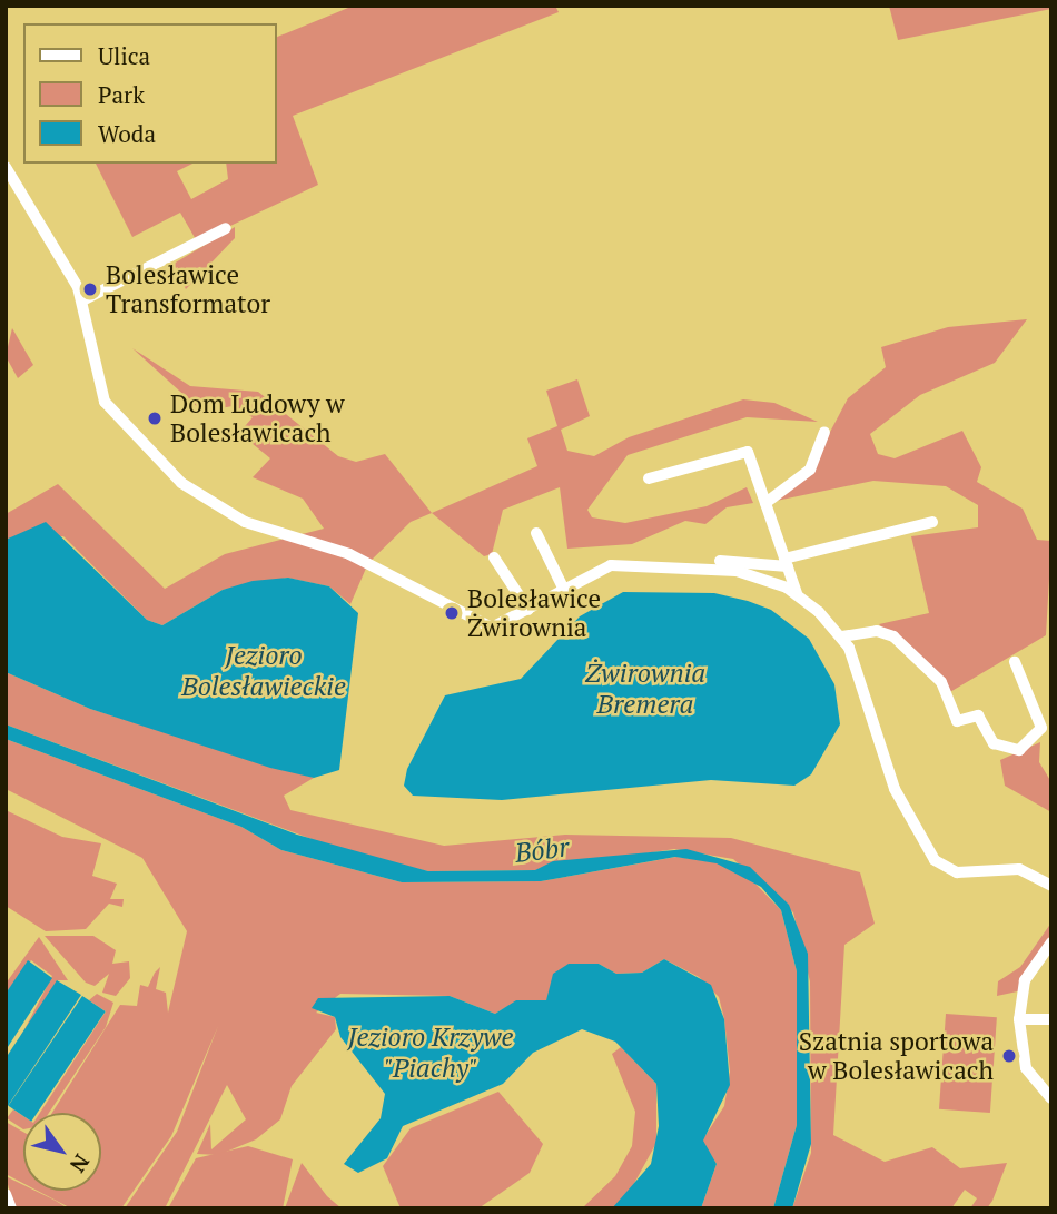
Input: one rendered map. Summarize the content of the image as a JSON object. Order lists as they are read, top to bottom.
{
  "water": [
    "Jezioro Bolesławieckie",
    "Żwirownia Bremera",
    "Bóbr",
    "Jezioro Krzywe \"Piachy\""
  ],
  "places": [
    "Bolesławice Transformator",
    "Dom Ludowy w Bolesławicach",
    "Bolesławice Żwirownia",
    "Szatnia sportowa w Bolesławicach"
  ],
  "legend": ["Ulica", "Park", "Woda"],
  "north": "bottom right"
}
